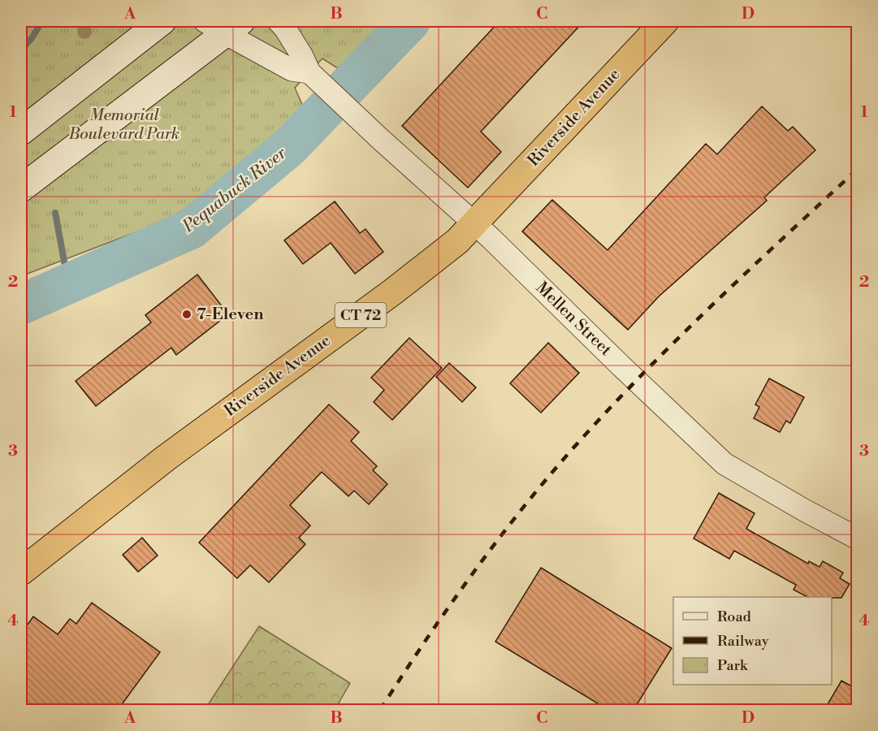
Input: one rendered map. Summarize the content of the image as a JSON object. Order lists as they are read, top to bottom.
{
  "streets": {
    "highway": ["Riverside Avenue", "CT 72"],
    "street": ["Mellen Street"]
  },
  "crossings": [
    ["Riverside Avenue", "Mellen Street"]
  ],
  "water": ["Pequabuck River"],
  "parks": ["Memorial Boulevard Park"],
  "places": ["7-Eleven"],
  "legend": ["Road", "Railway", "Park"],
  "grid": {
    "columns": [
      "A",
      "B",
      "C",
      "D"
    ],
    "rows": [
      "1",
      "2",
      "3",
      "4"
    ]
  }
}
